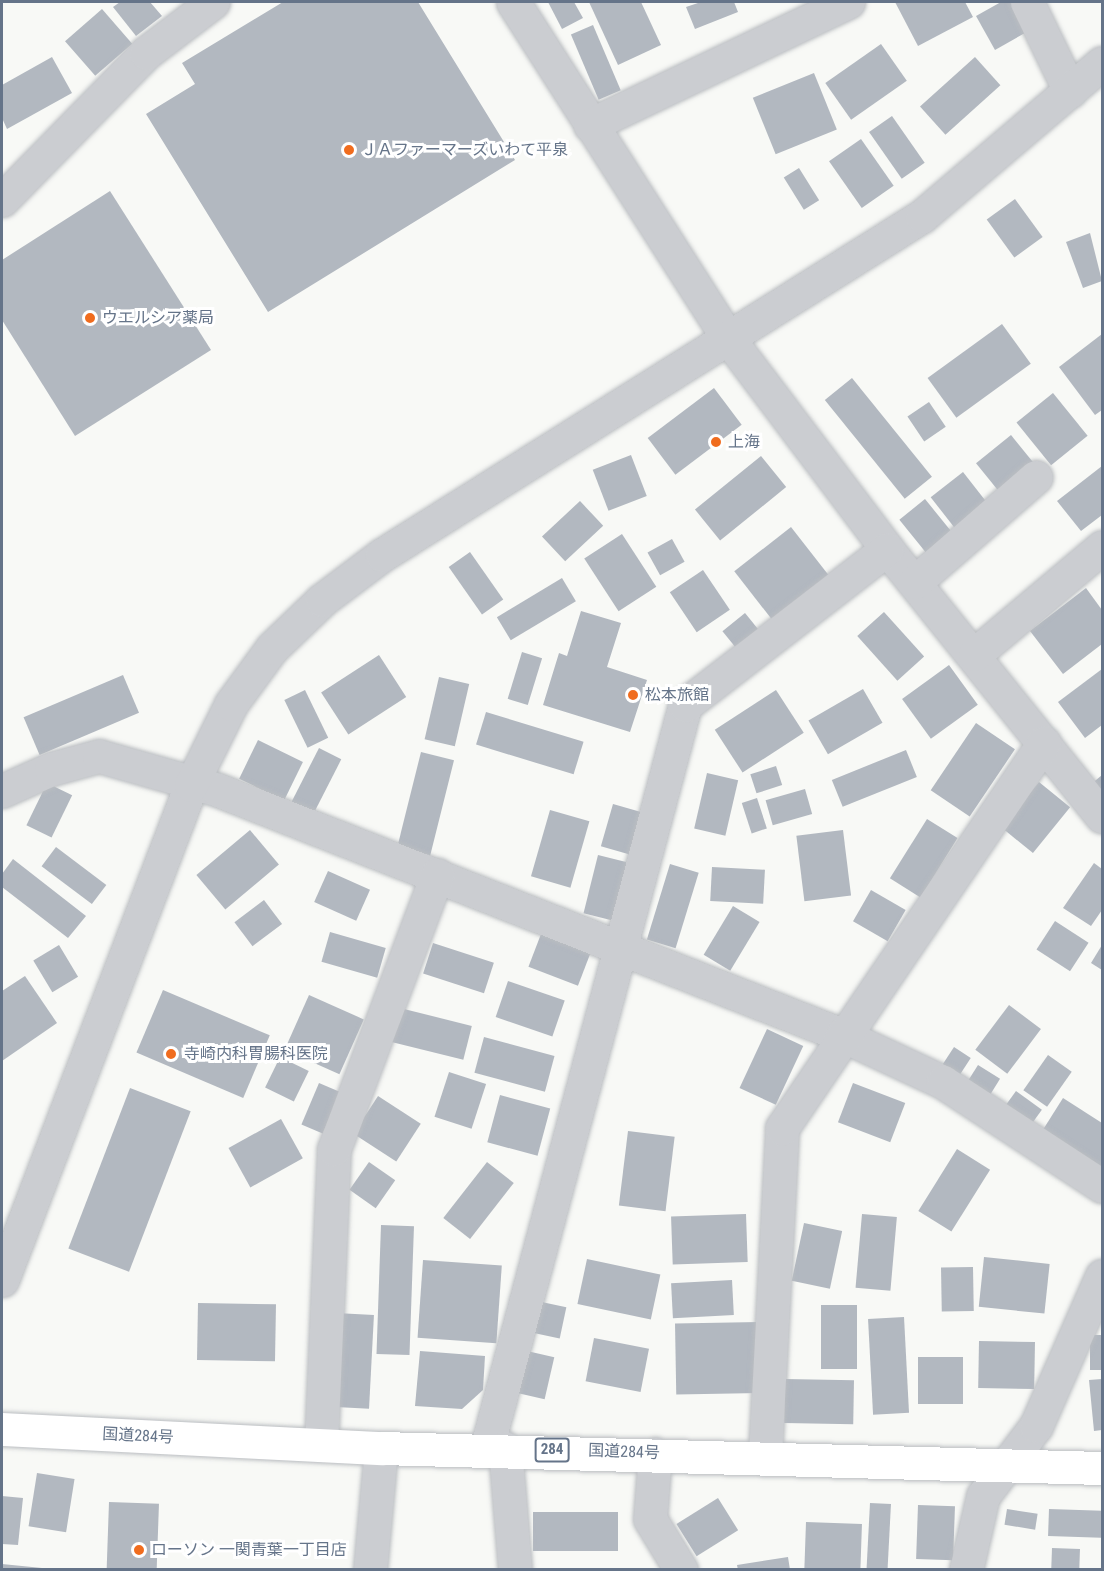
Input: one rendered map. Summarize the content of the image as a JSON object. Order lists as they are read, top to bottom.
{
  "streets": {
    "highway": ["国道284号", "284"]
  },
  "places": [
    "ＪＡファーマーズいわて平泉",
    "ウエルシア薬局",
    "上海",
    "松本旅館",
    "寺崎内科胃腸科医院",
    "ローソン 一関青葉一丁目店"
  ]
}
